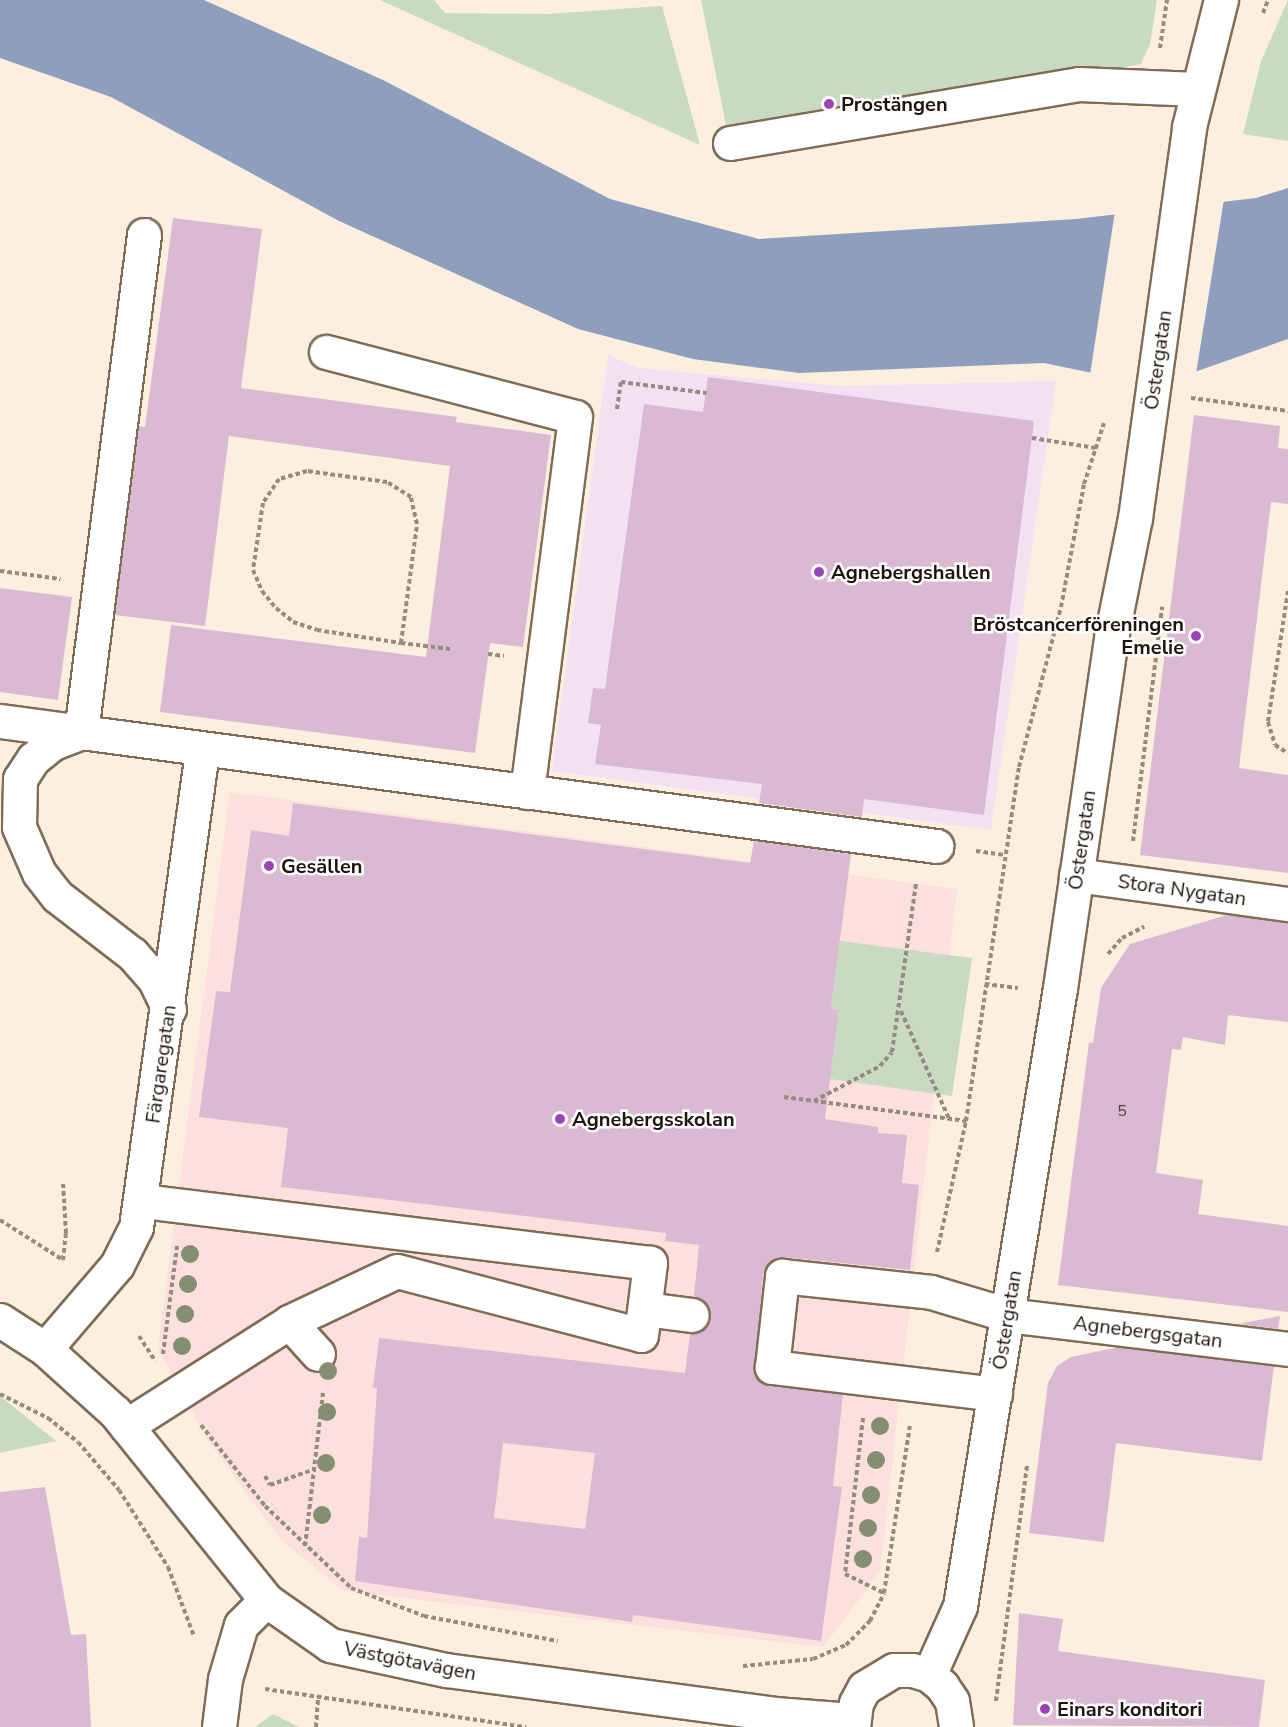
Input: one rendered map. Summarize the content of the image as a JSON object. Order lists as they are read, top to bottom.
{
  "streets": {
    "street": [
      "Östergatan",
      "Stora Nygatan",
      "Färgaregatan",
      "Agnebergsgatan",
      "Västgötavägen"
    ]
  },
  "crossings": [
    ["Östergatan", "Stora Nygatan"],
    ["Östergatan", "Agnebergsgatan"],
    ["Färgaregatan", "Västgötavägen"]
  ],
  "places": [
    "Prostängen",
    "Agnebergshallen",
    "Bröstcancerföreningen Emelie",
    "Gesällen",
    "Agnebergsskolan",
    "Einars konditori"
  ],
  "house_numbers": ["5"]
}
